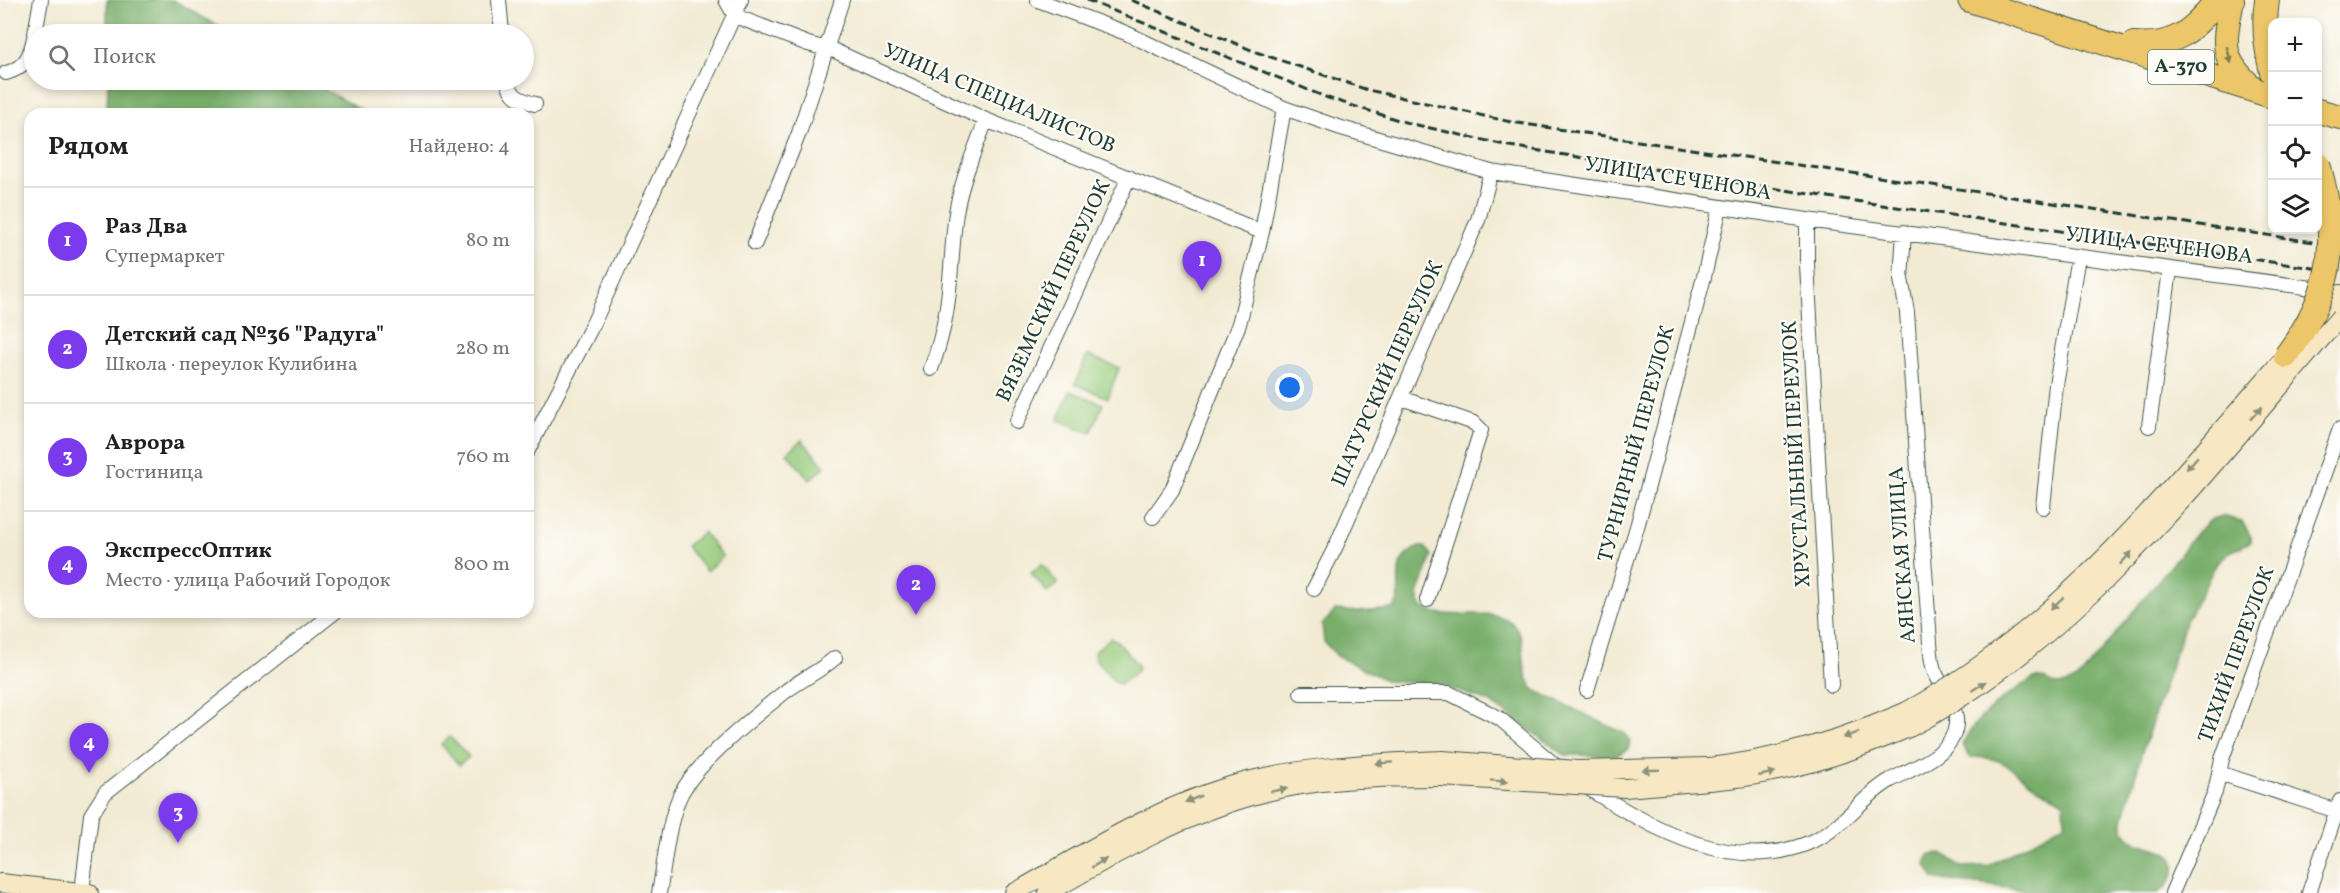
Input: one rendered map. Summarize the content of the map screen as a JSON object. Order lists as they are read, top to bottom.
{
  "streets": {
    "highway": ["А-370"],
    "street": [
      "УЛИЦА СПЕЦИАЛИСТОВ",
      "УЛИЦА СЕЧЕНОВА",
      "ВЯЗЕМСКИЙ ПЕРЕУЛОК",
      "ШАТУРСКИЙ ПЕРЕУЛОК",
      "ТУРНИРНЫЙ ПЕРЕУЛОК",
      "ХРУСТАЛЬНЫЙ ПЕРЕУЛОК",
      "АЯНСКАЯ УЛИЦА",
      "ТИХИЙ ПЕРЕУЛОК"
    ]
  },
  "crossings": [
    ["УЛИЦА СПЕЦИАЛИСТОВ", "ВЯЗЕМСКИЙ ПЕРЕУЛОК"],
    ["УЛИЦА СЕЧЕНОВА", "ШАТУРСКИЙ ПЕРЕУЛОК"],
    ["УЛИЦА СЕЧЕНОВА", "ТУРНИРНЫЙ ПЕРЕУЛОК"],
    ["УЛИЦА СЕЧЕНОВА", "ХРУСТАЛЬНЫЙ ПЕРЕУЛОК"],
    ["УЛИЦА СЕЧЕНОВА", "АЯНСКАЯ УЛИЦА"]
  ],
  "page": {
    "map_buttons": ["+", "−"],
    "search": "Поиск",
    "heading": ["Рядом", "Найдено: 4"],
    "list": [
      {
        "mark": "1",
        "name": "Раз Два",
        "note": "Супермаркет",
        "value": "80 m"
      },
      {
        "mark": "2",
        "name": "Детский сад №36 \"Радуга\"",
        "note": "Школа · переулок Кулибина",
        "value": "280 m"
      },
      {
        "mark": "3",
        "name": "Аврора",
        "note": "Гостиница",
        "value": "760 m"
      },
      {
        "mark": "4",
        "name": "ЭкспрессОптик",
        "note": "Место · улица Рабочий Городок",
        "value": "800 m"
      }
    ],
    "pins": [
      "1",
      "2",
      "4",
      "3"
    ]
  }
}
